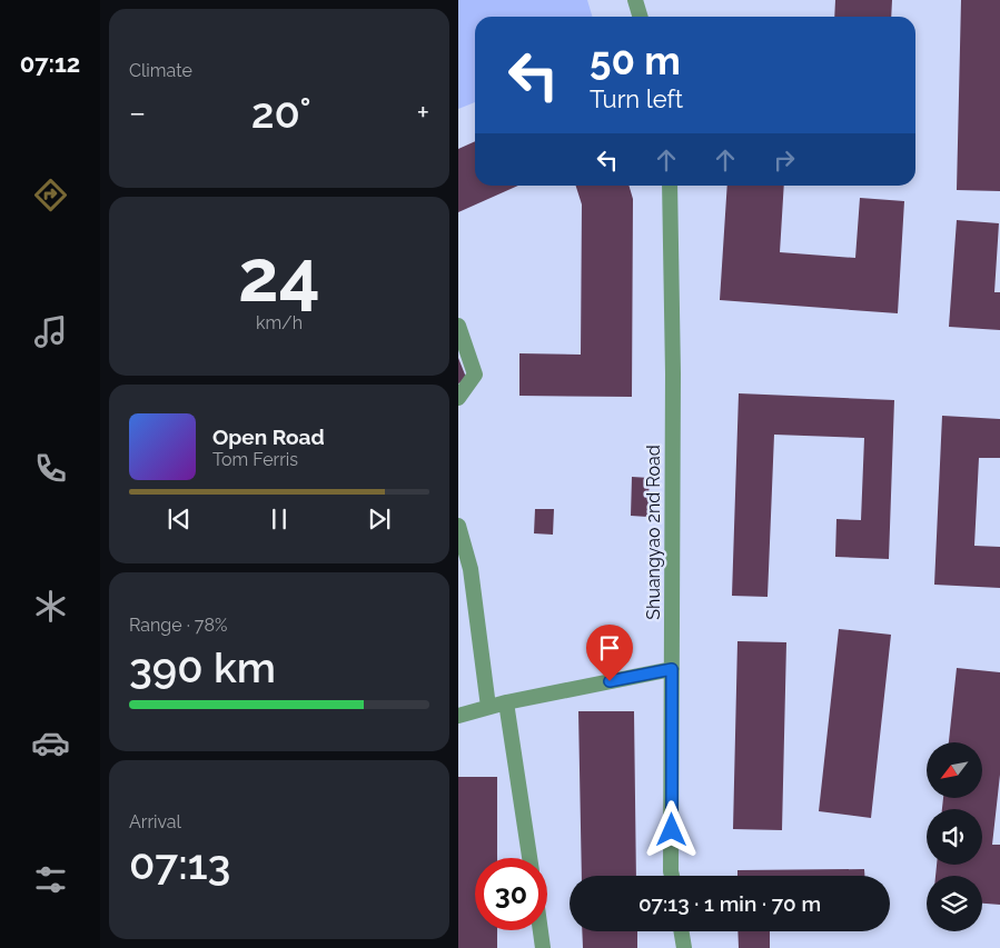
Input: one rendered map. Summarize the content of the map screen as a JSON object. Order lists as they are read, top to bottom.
{
  "streets": {
    "street": ["Shuangyao 2nd Road"]
  },
  "north": "bottom left",
  "page": {
    "tabs": "07:12",
    "tile": [
      "Climate",
      ["24", "km/h"],
      ["Range · 78%", "390 km"],
      ["Arrival", "07:13"]
    ],
    "turn": ["50 m", "Turn left"],
    "heat": ["−", "20°", "+"],
    "song": ["Open Road", "Tom Ferris"],
    "limit": "30",
    "trip": "07:13 · 1 min · 70 m"
  }
}
